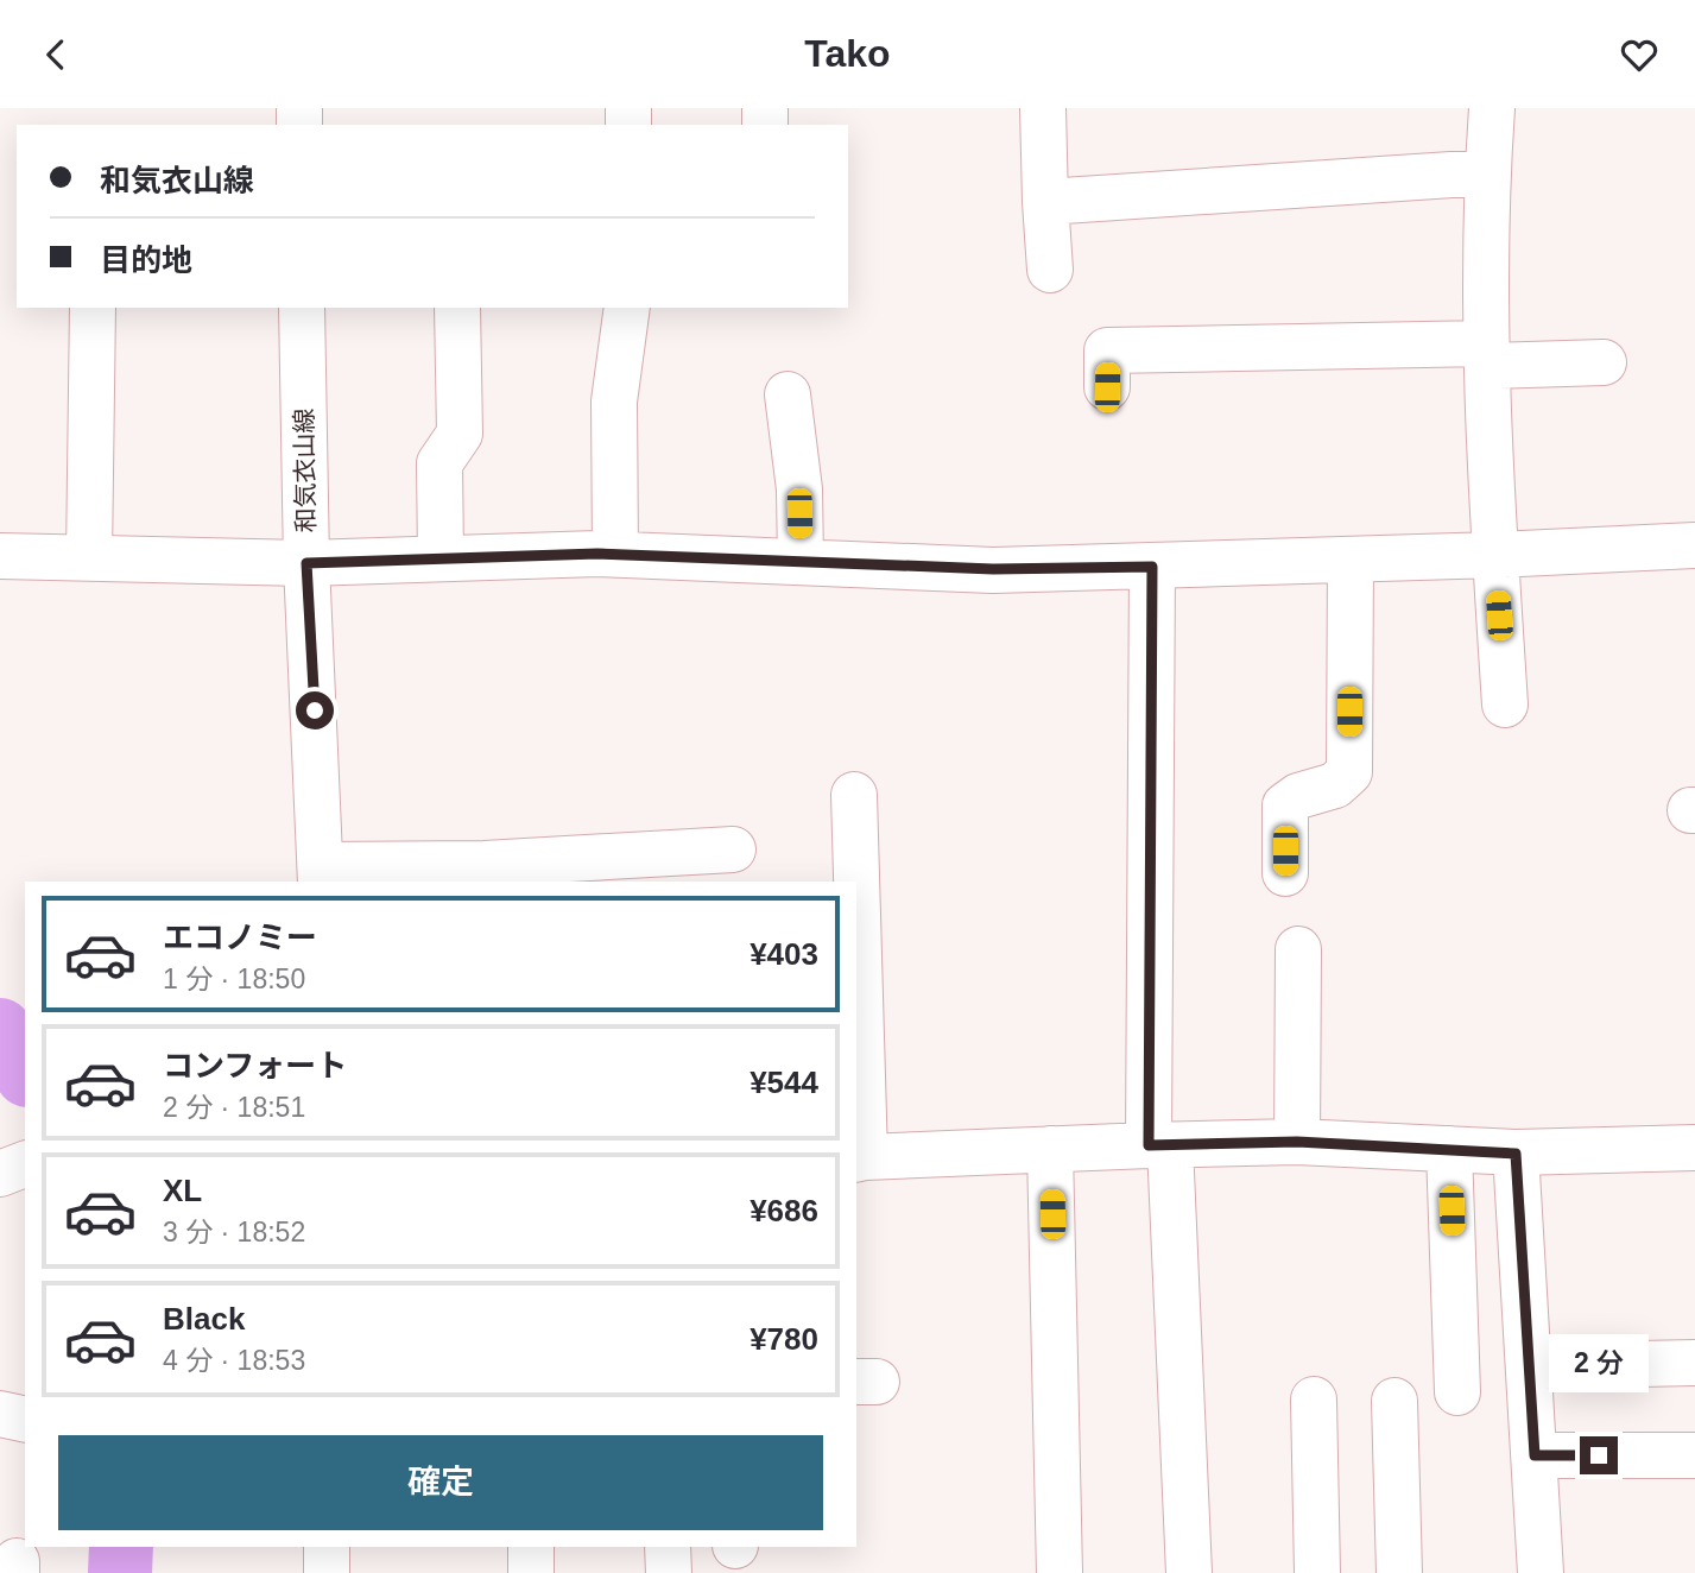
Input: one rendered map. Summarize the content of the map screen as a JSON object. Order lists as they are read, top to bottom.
{
  "streets": {
    "street": ["和気衣山線"]
  },
  "page": {
    "header": "Tako",
    "banner": ["和気衣山線", "目的地"],
    "list": [
      {
        "name": "エコノミー",
        "note": "1 分 · 18:50",
        "value": "¥403"
      },
      {
        "name": "コンフォート",
        "note": "2 分 · 18:51",
        "value": "¥544"
      },
      {
        "name": "XL",
        "note": "3 分 · 18:52",
        "value": "¥686"
      },
      {
        "name": "Black",
        "note": "4 分 · 18:53",
        "value": "¥780"
      }
    ],
    "bubble": "2 分",
    "buttons": "確定"
  }
}
